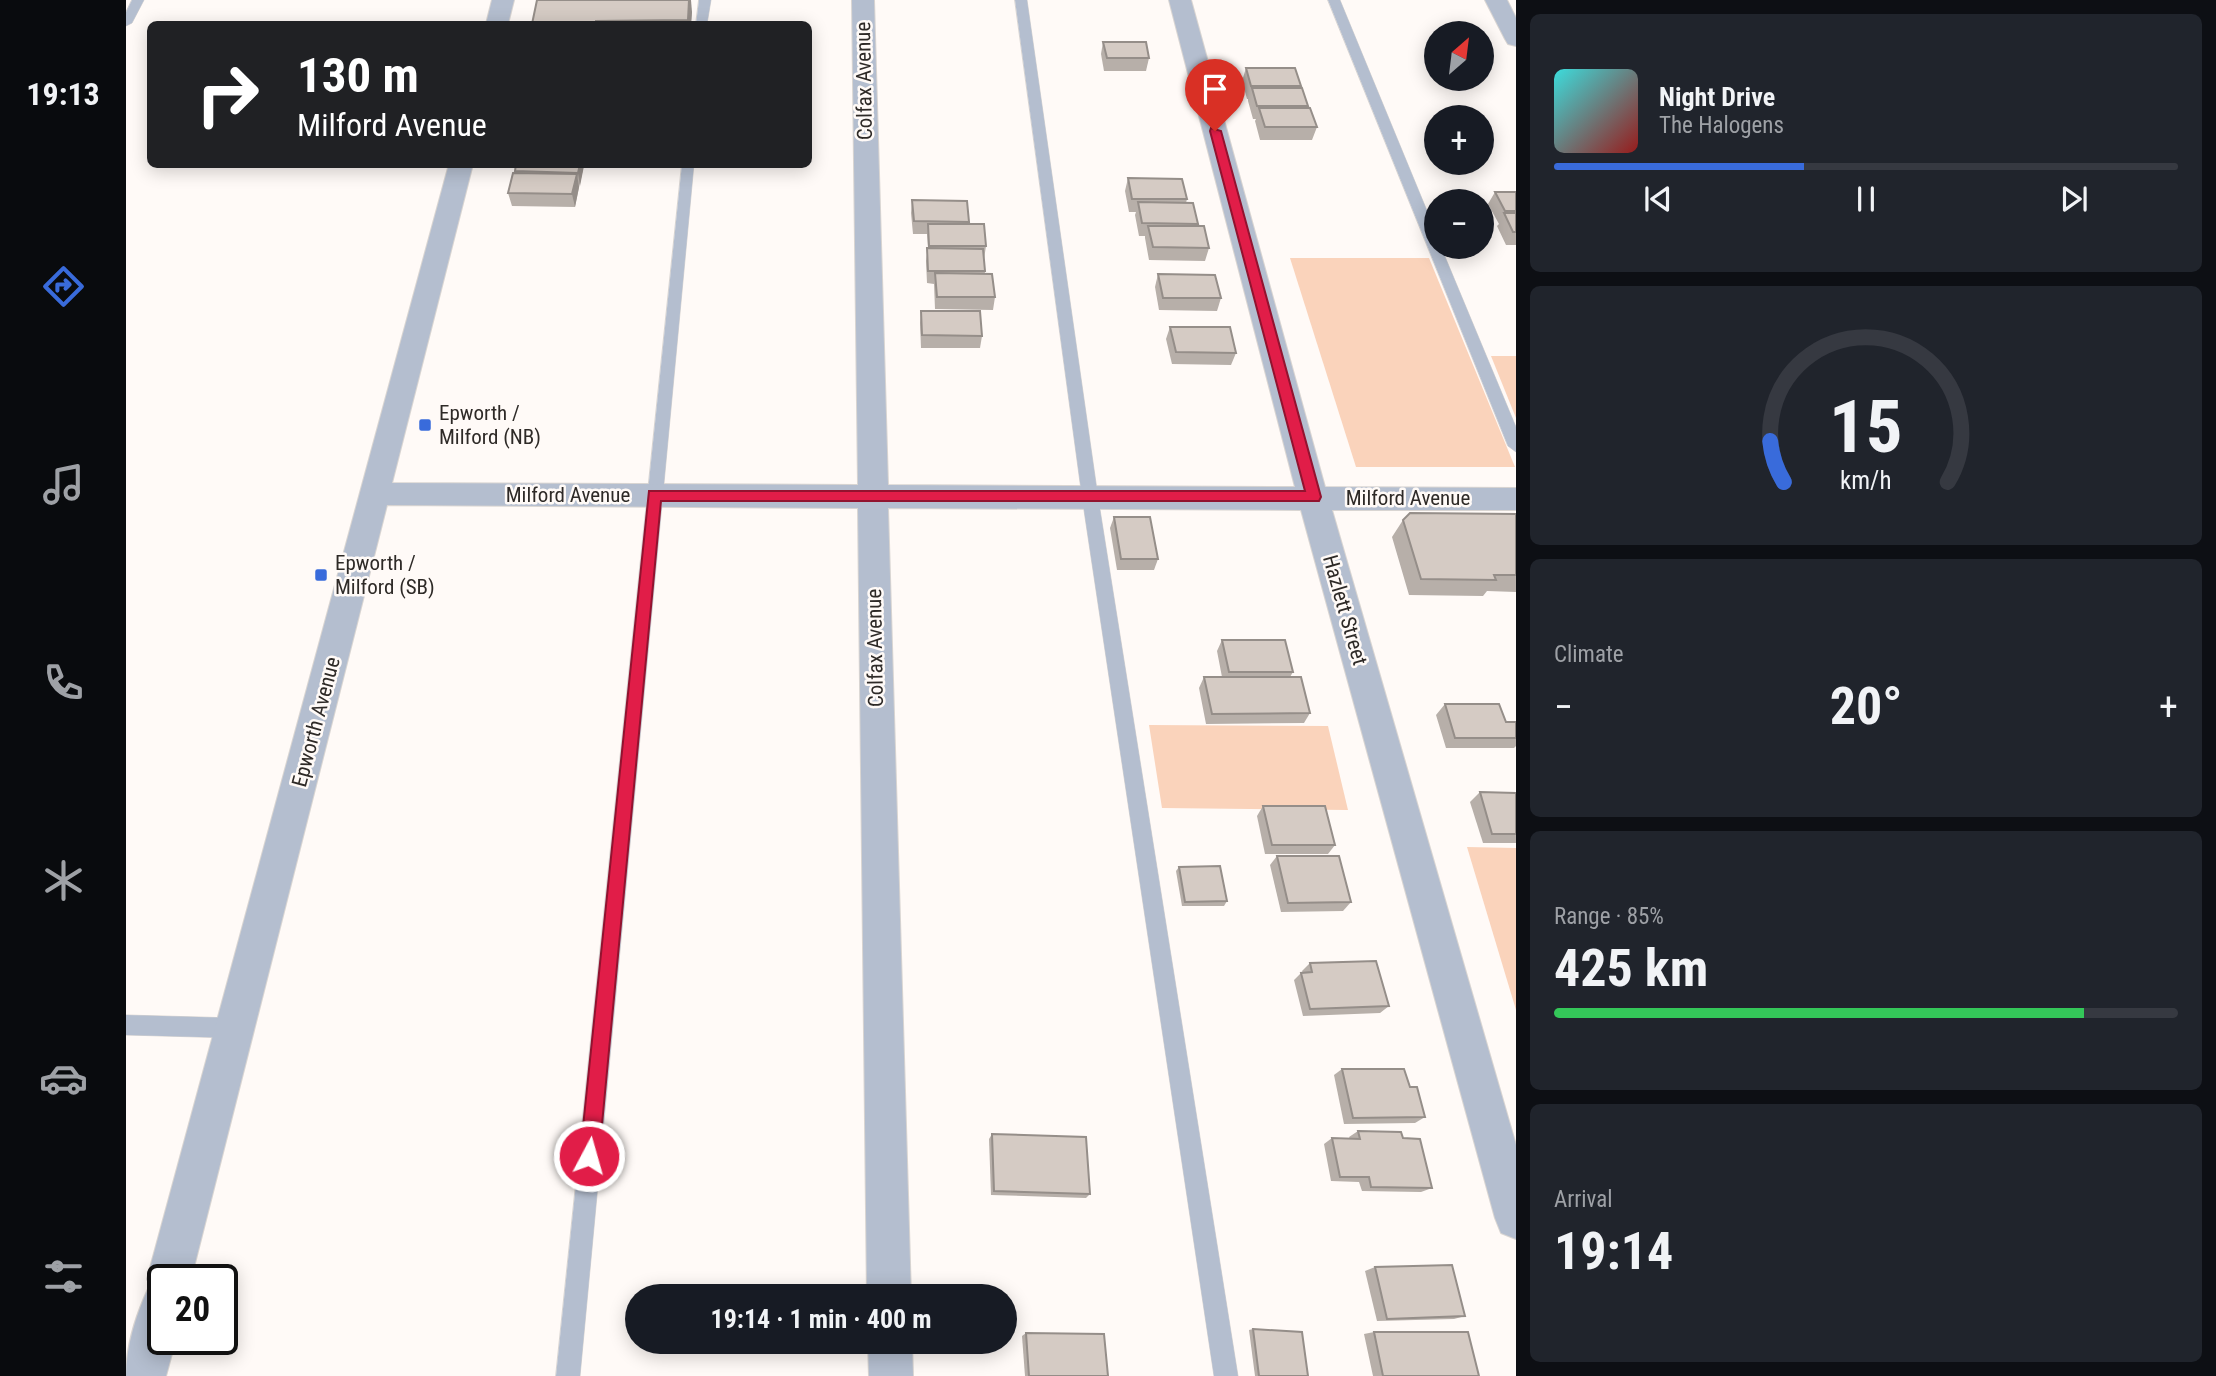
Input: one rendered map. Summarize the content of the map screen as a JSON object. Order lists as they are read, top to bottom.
{
  "streets": {
    "street": [
      "Colfax Avenue",
      "Milford Avenue",
      "Hazlett Street",
      "Epworth Avenue"
    ]
  },
  "crossings": [
    ["Colfax Avenue", "Milford Avenue"],
    ["Milford Avenue", "Hazlett Street"],
    ["Milford Avenue", "Epworth Avenue"]
  ],
  "places": {
    "transit": ["Epworth / Milford (NB)", "Epworth / Milford (SB)"]
  },
  "north": "top right",
  "page": {
    "tabs": "19:13",
    "map_buttons": ["+", "−"],
    "turn": ["130 m", "Milford Avenue"],
    "song": ["Night Drive", "The Halogens"],
    "tile": [
      "Climate",
      ["Range · 85%", "425 km"],
      ["Arrival", "19:14"]
    ],
    "heat": ["−", "20°", "+"],
    "limit": "20",
    "trip": "19:14 · 1 min · 400 m",
    "gauge": ["15", "km/h"]
  }
}
